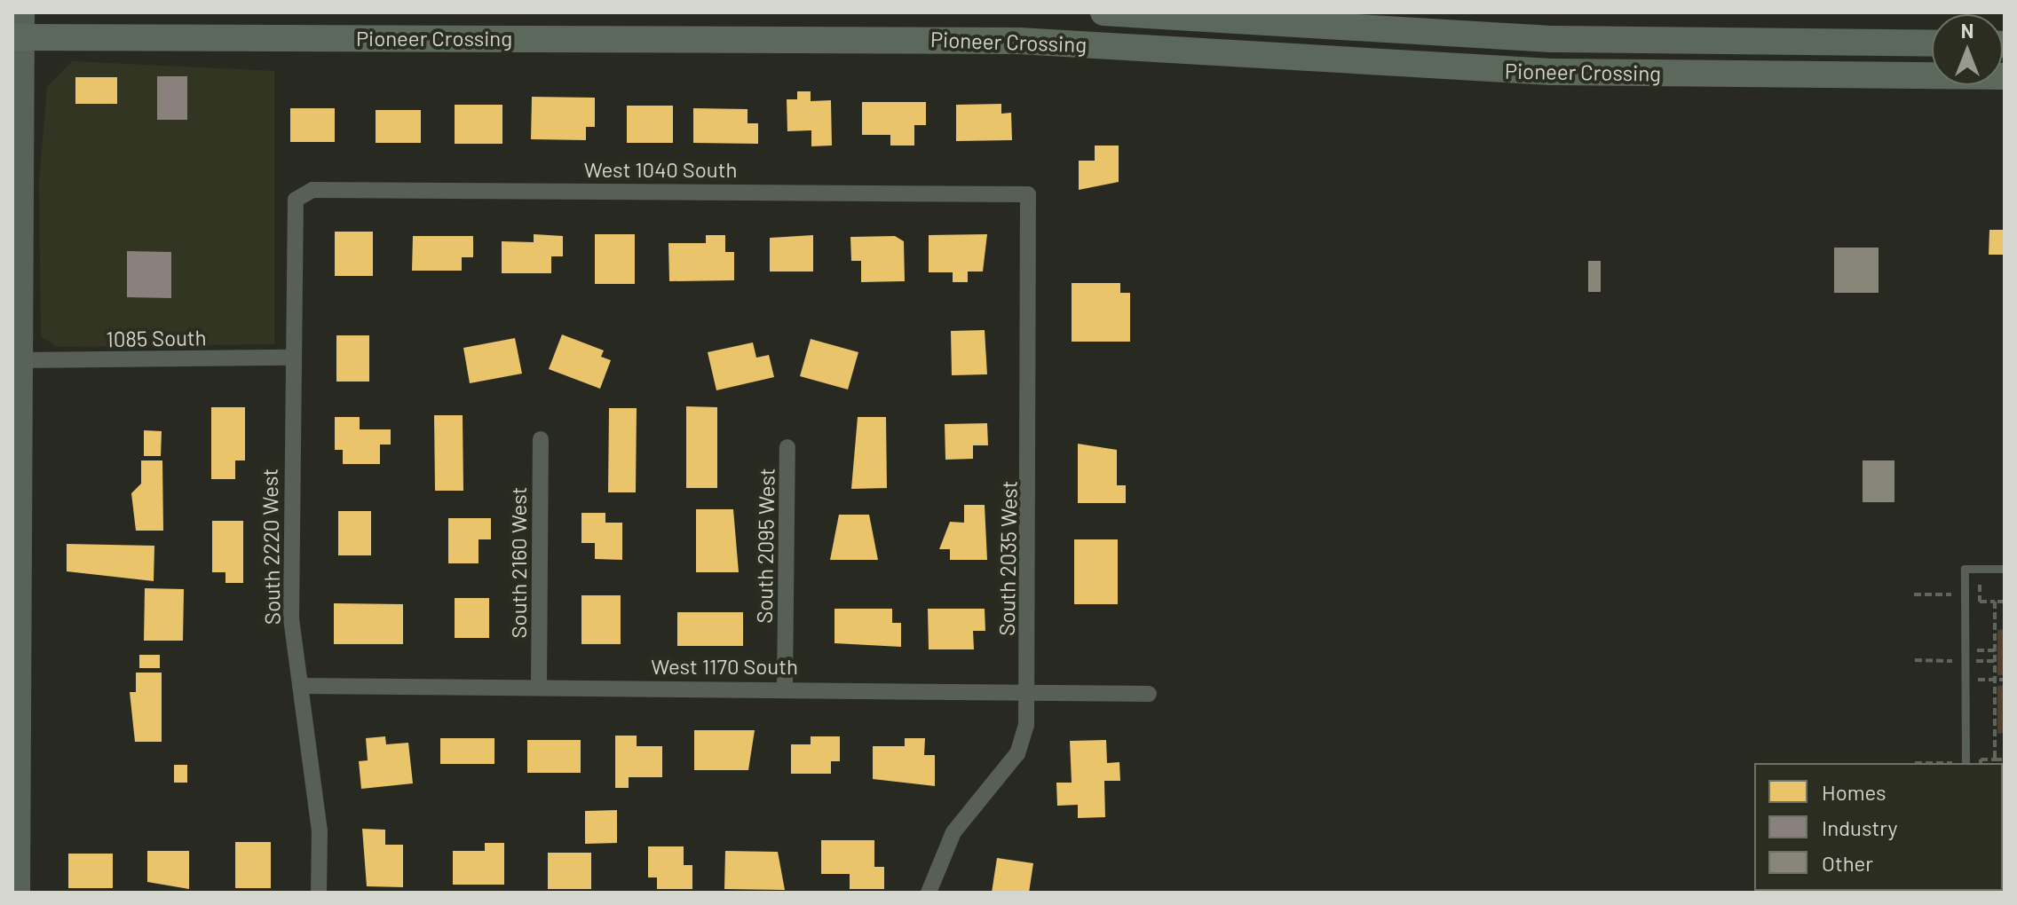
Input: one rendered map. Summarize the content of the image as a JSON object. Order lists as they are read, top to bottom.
{
  "streets": {
    "highway": ["Pioneer Crossing"],
    "street": [
      "West 1040 South",
      "1085 South",
      "South 2095 West",
      "South 2220 West",
      "South 2035 West",
      "South 2160 West",
      "West 1170 South"
    ]
  },
  "crossings": [
    ["West 1040 South", "South 2220 West"],
    ["West 1040 South", "South 2035 West"],
    ["1085 South", "South 2220 West"],
    ["South 2095 West", "West 1170 South"],
    ["South 2220 West", "West 1170 South"],
    ["South 2035 West", "West 1170 South"],
    ["South 2160 West", "West 1170 South"]
  ],
  "legend": ["Homes", "Industry", "Other"],
  "north": "top"
}
